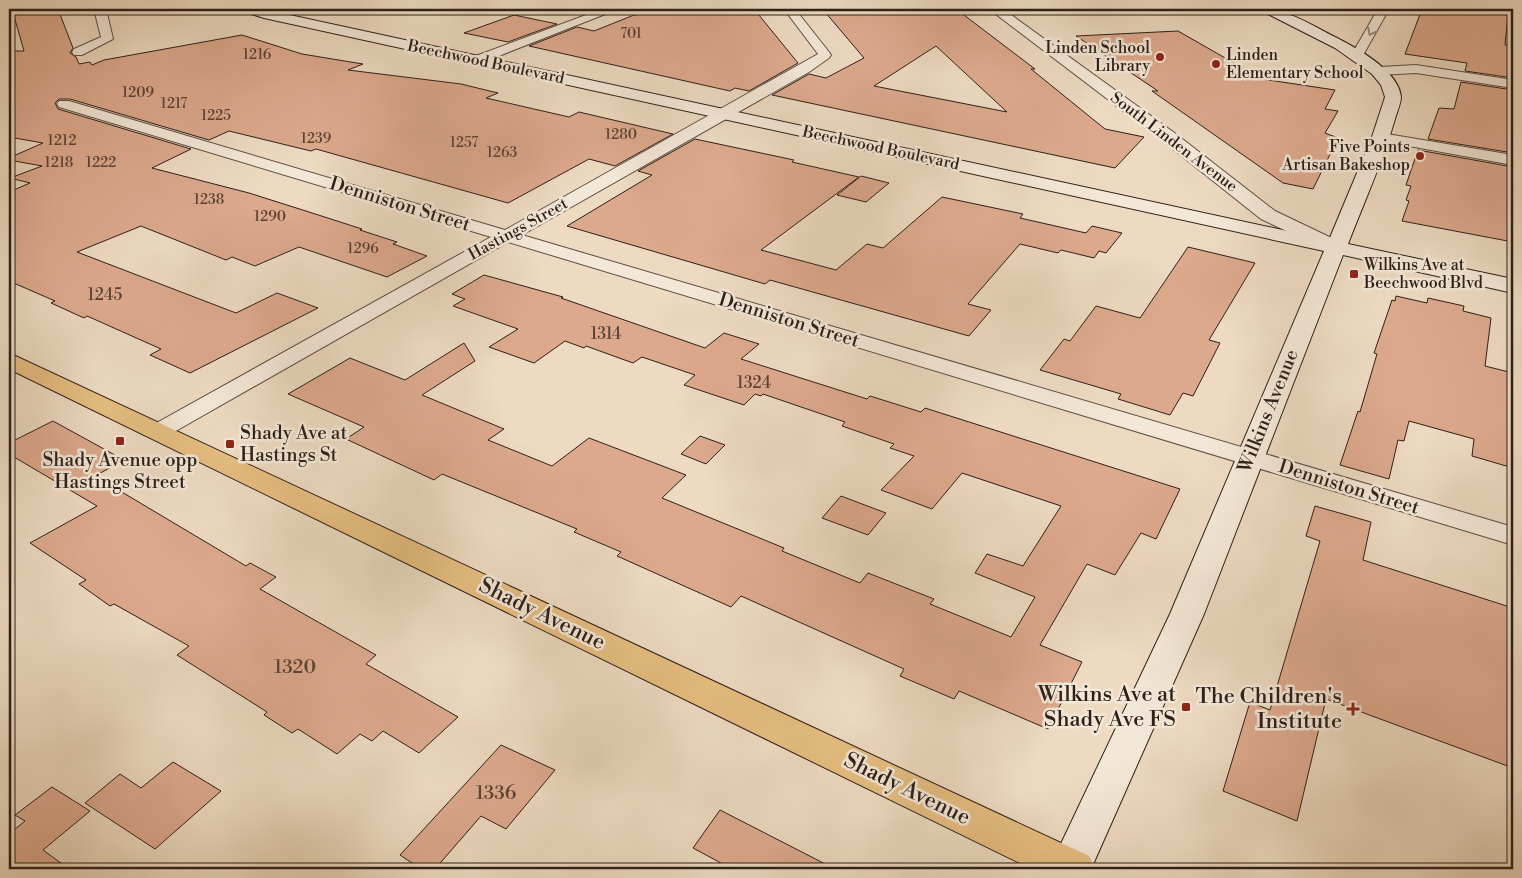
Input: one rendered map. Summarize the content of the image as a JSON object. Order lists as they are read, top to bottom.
{
  "streets": {
    "main road": [
      "Beechwood Boulevard",
      "South Linden Avenue",
      "Wilkins Avenue",
      "Shady Avenue"
    ],
    "street": ["Denniston Street", "Hastings Street"]
  },
  "crossings": [
    ["Beechwood Boulevard", "South Linden Avenue"],
    ["Beechwood Boulevard", "Hastings Street"],
    ["Beechwood Boulevard", "Wilkins Avenue"],
    ["South Linden Avenue", "Wilkins Avenue"],
    ["Denniston Street", "Hastings Street"],
    ["Denniston Street", "Wilkins Avenue"],
    ["Hastings Street", "Shady Avenue"],
    ["Wilkins Avenue", "Shady Avenue"]
  ],
  "places": {
    "other": ["Linden School Library", "Linden Elementary School", "Five Points Artisan Bakeshop"],
    "transit": [
      "Wilkins Ave at Beechwood Blvd",
      "Shady Avenue opp Hastings Street",
      "Shady Ave at Hastings St",
      "Wilkins Ave at Shady Ave FS"
    ],
    "health": ["The Children's Institute"]
  },
  "house_numbers": [
    "701",
    "1216",
    "1209",
    "1217",
    "1225",
    "1280",
    "1239",
    "1212",
    "1257",
    "1263",
    "1218",
    "1222",
    "1238",
    "1290",
    "1296",
    "1245",
    "1314",
    "1324",
    "1320",
    "1336"
  ]
}
